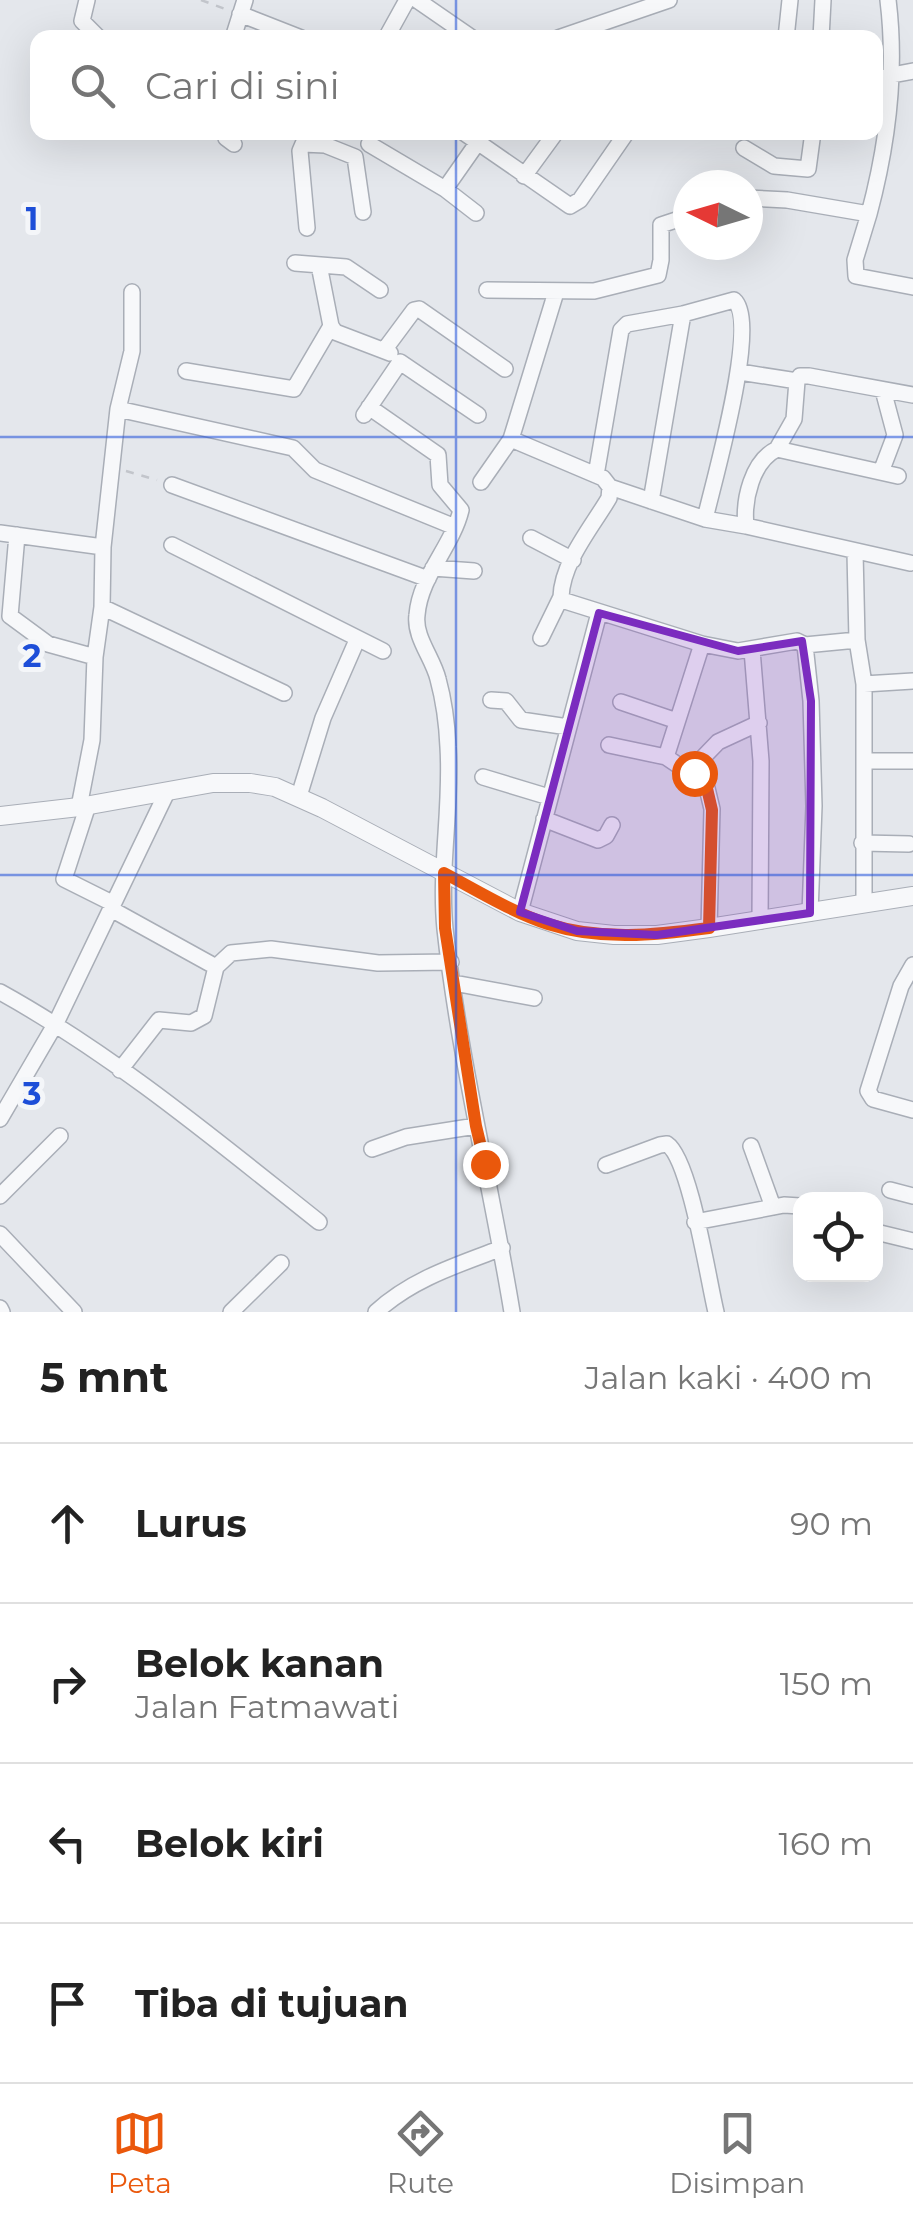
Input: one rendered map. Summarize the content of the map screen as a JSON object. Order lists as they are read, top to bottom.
{
  "north": "left",
  "page": {
    "search": "Cari di sini",
    "heading": ["5 mnt", "Jalan kaki · 400 m"],
    "list": [
      ["Lurus", "90 m"],
      ["Belok kanan", "Jalan Fatmawati", "150 m"],
      ["Belok kiri", "160 m"],
      "Tiba di tujuan"
    ],
    "nav": ["Peta", "Rute", "Disimpan"]
  },
  "grid": {
    "rows": ["1", "2", "3"]
  }
}
